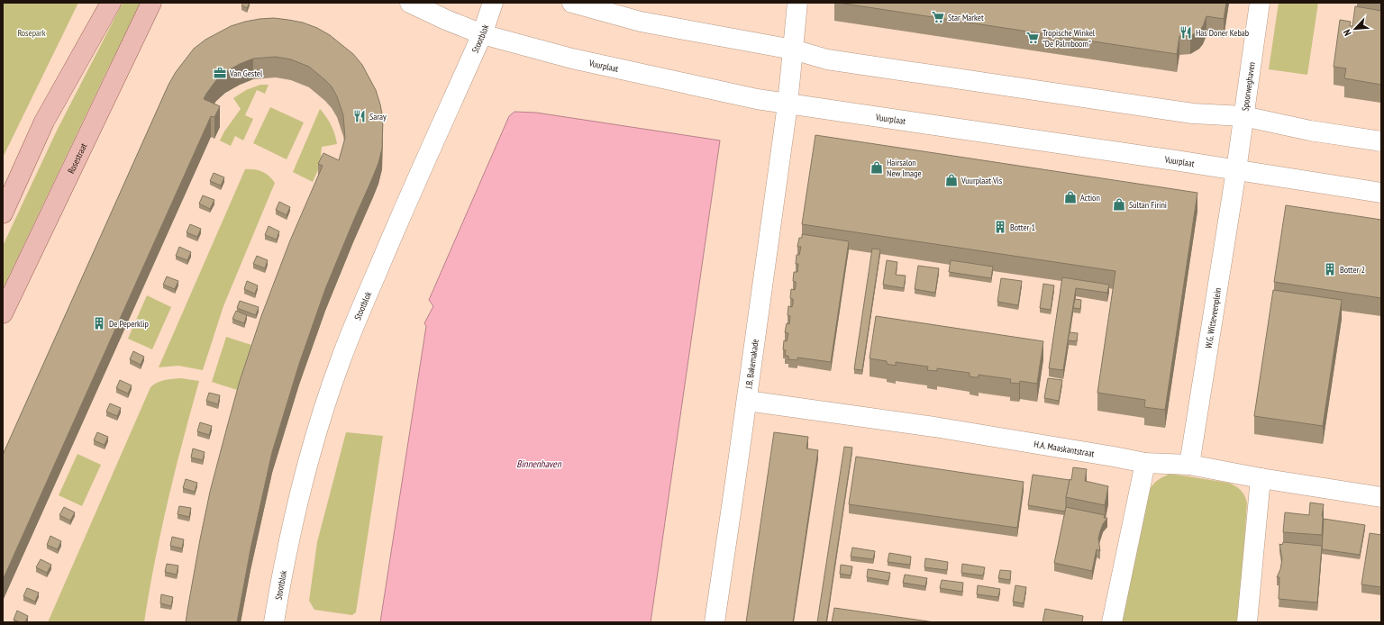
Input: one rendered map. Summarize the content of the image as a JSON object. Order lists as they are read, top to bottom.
{
  "streets": {
    "main road": ["Rosestraat"],
    "street": [
      "Stootblok",
      "Vuurplaat",
      "Spoorweghaven",
      "W.G. Witteveenplein",
      "J.B. Bakemakade",
      "H.A. Maaskantstraat"
    ]
  },
  "crossings": [
    ["Stootblok", "Vuurplaat"],
    ["Vuurplaat", "Spoorweghaven"],
    ["Vuurplaat", "W.G. Witteveenplein"],
    ["Vuurplaat", "J.B. Bakemakade"],
    ["Spoorweghaven", "W.G. Witteveenplein"],
    ["W.G. Witteveenplein", "H.A. Maaskantstraat"],
    ["J.B. Bakemakade", "H.A. Maaskantstraat"]
  ],
  "water": ["Binnenhaven"],
  "parks": ["Rosepark"],
  "places": {
    "supermarket": ["Star Market", "Tropische Winkel \"De Palmboom\""],
    "restaurant": ["Has Doner Kebab", "Saray"],
    "office": ["Van Gestel"],
    "shop": [
      "Hairsalon New Image",
      "Vuurplaat Vis",
      "Action",
      "Sultan Firini"
    ],
    "building": ["Botter 1", "Botter 2", "De Peperklip"]
  },
  "north": "bottom left"
}
